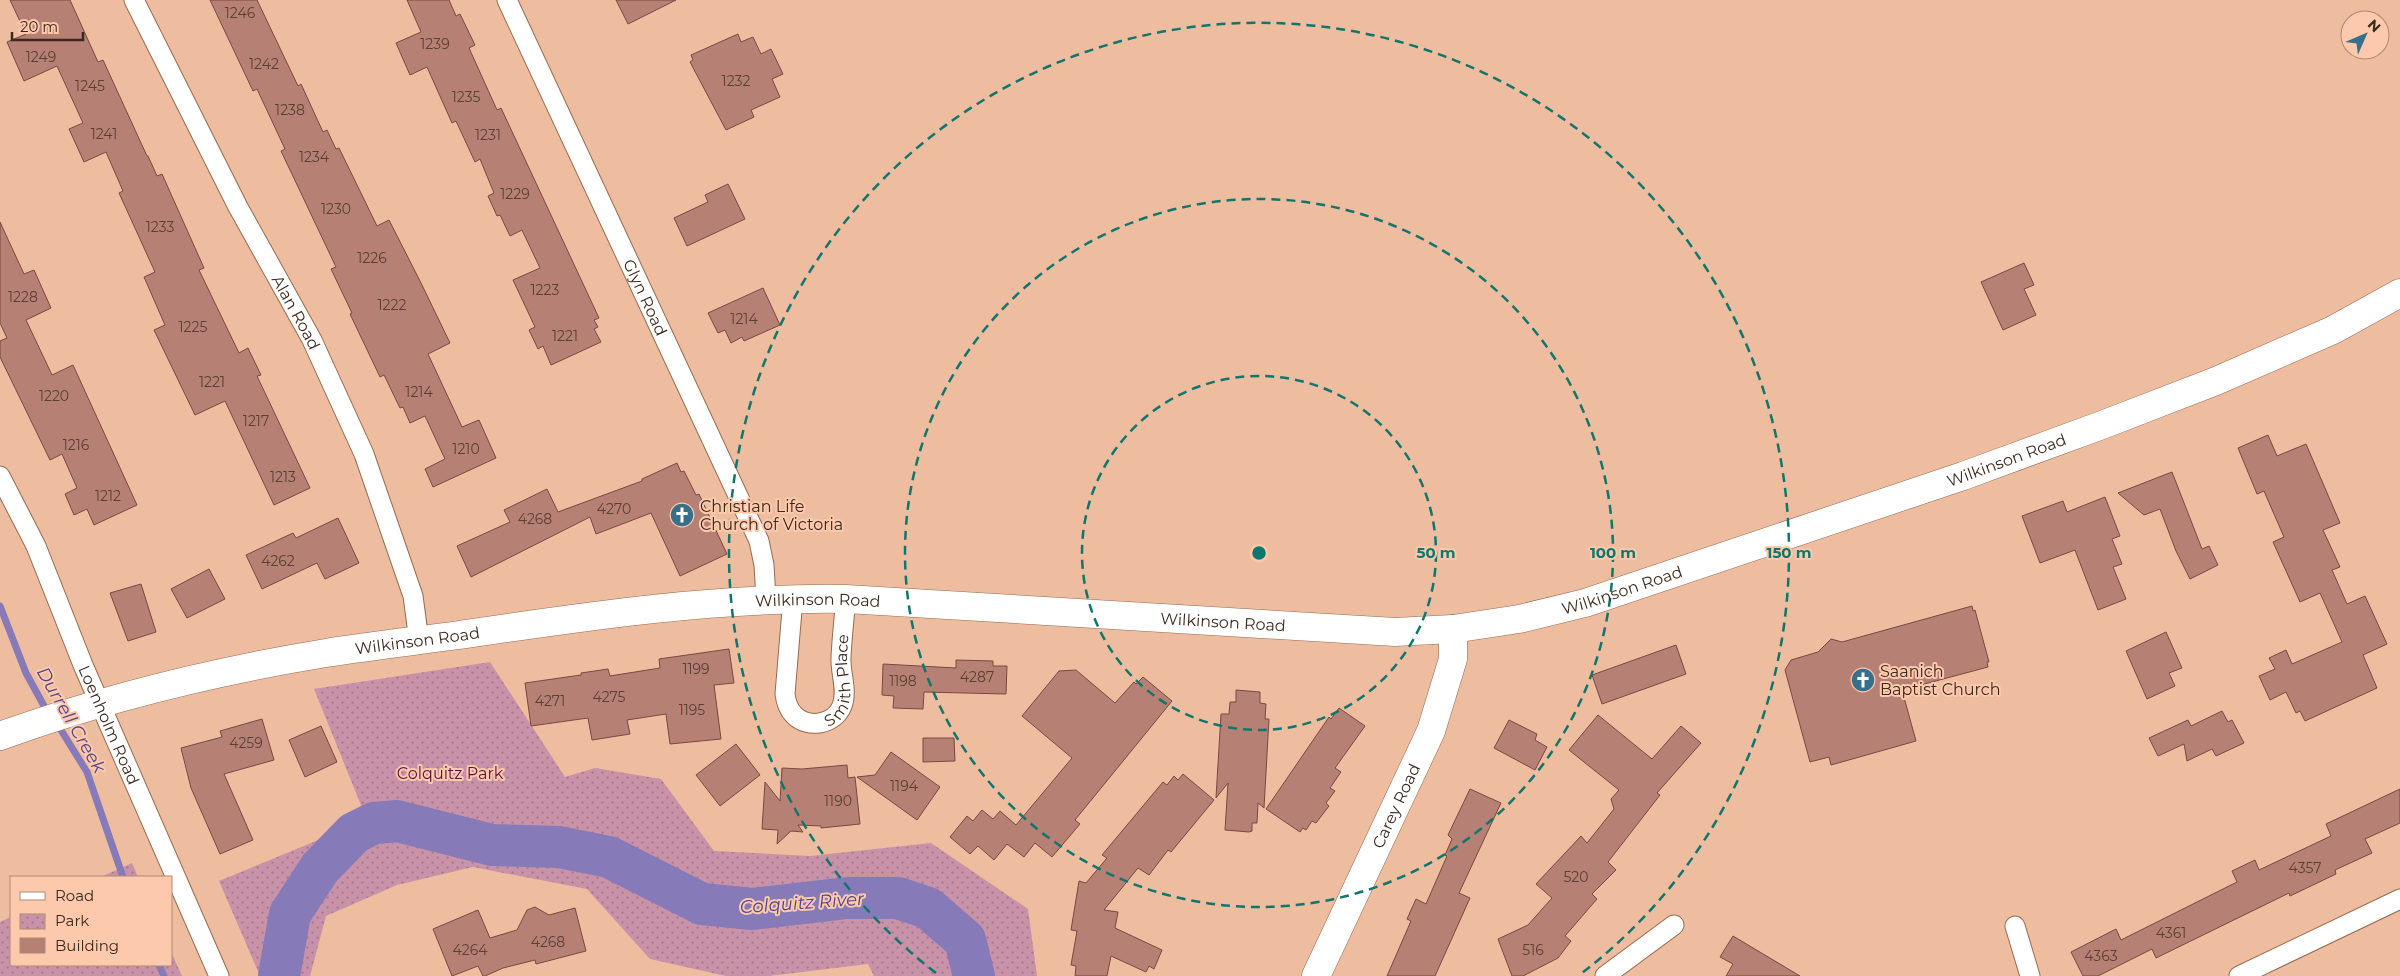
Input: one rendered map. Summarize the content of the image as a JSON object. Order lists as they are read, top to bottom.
{
  "streets": {
    "main road": ["Wilkinson Road", "Carey Road"],
    "street": [
      "Glyn Road",
      "Alan Road",
      "Smith Place",
      "Loenholm Road"
    ]
  },
  "crossings": [
    ["Glyn Road", "Wilkinson Road"],
    ["Alan Road", "Wilkinson Road"],
    ["Wilkinson Road", "Smith Place"],
    ["Wilkinson Road", "Loenholm Road"],
    ["Wilkinson Road", "Carey Road"]
  ],
  "water": ["Durrell Creek", "Colquitz River"],
  "parks": ["Colquitz Park"],
  "places": {
    "church": ["Christian Life Church of Victoria", "Saanich Baptist Church"]
  },
  "house_numbers": [
    "1246",
    "1239",
    "1249",
    "1242",
    "1232",
    "1245",
    "1235",
    "1238",
    "1241",
    "1231",
    "1234",
    "1229",
    "1230",
    "1233",
    "1226",
    "1223",
    "1228",
    "1222",
    "1214",
    "1225",
    "1221",
    "1221",
    "1214",
    "1220",
    "1217",
    "1216",
    "1210",
    "1213",
    "1212",
    "4270",
    "4268",
    "4262",
    "1199",
    "4287",
    "1198",
    "4275",
    "4271",
    "1195",
    "4259",
    "1194",
    "1190",
    "4357",
    "520",
    "4361",
    "4268",
    "4264",
    "516",
    "4363"
  ],
  "legend": ["Road", "Park", "Building"],
  "scale_bar": "20 m",
  "north": "top right",
  "rings": ["50 m", "100 m", "150 m"]
}
